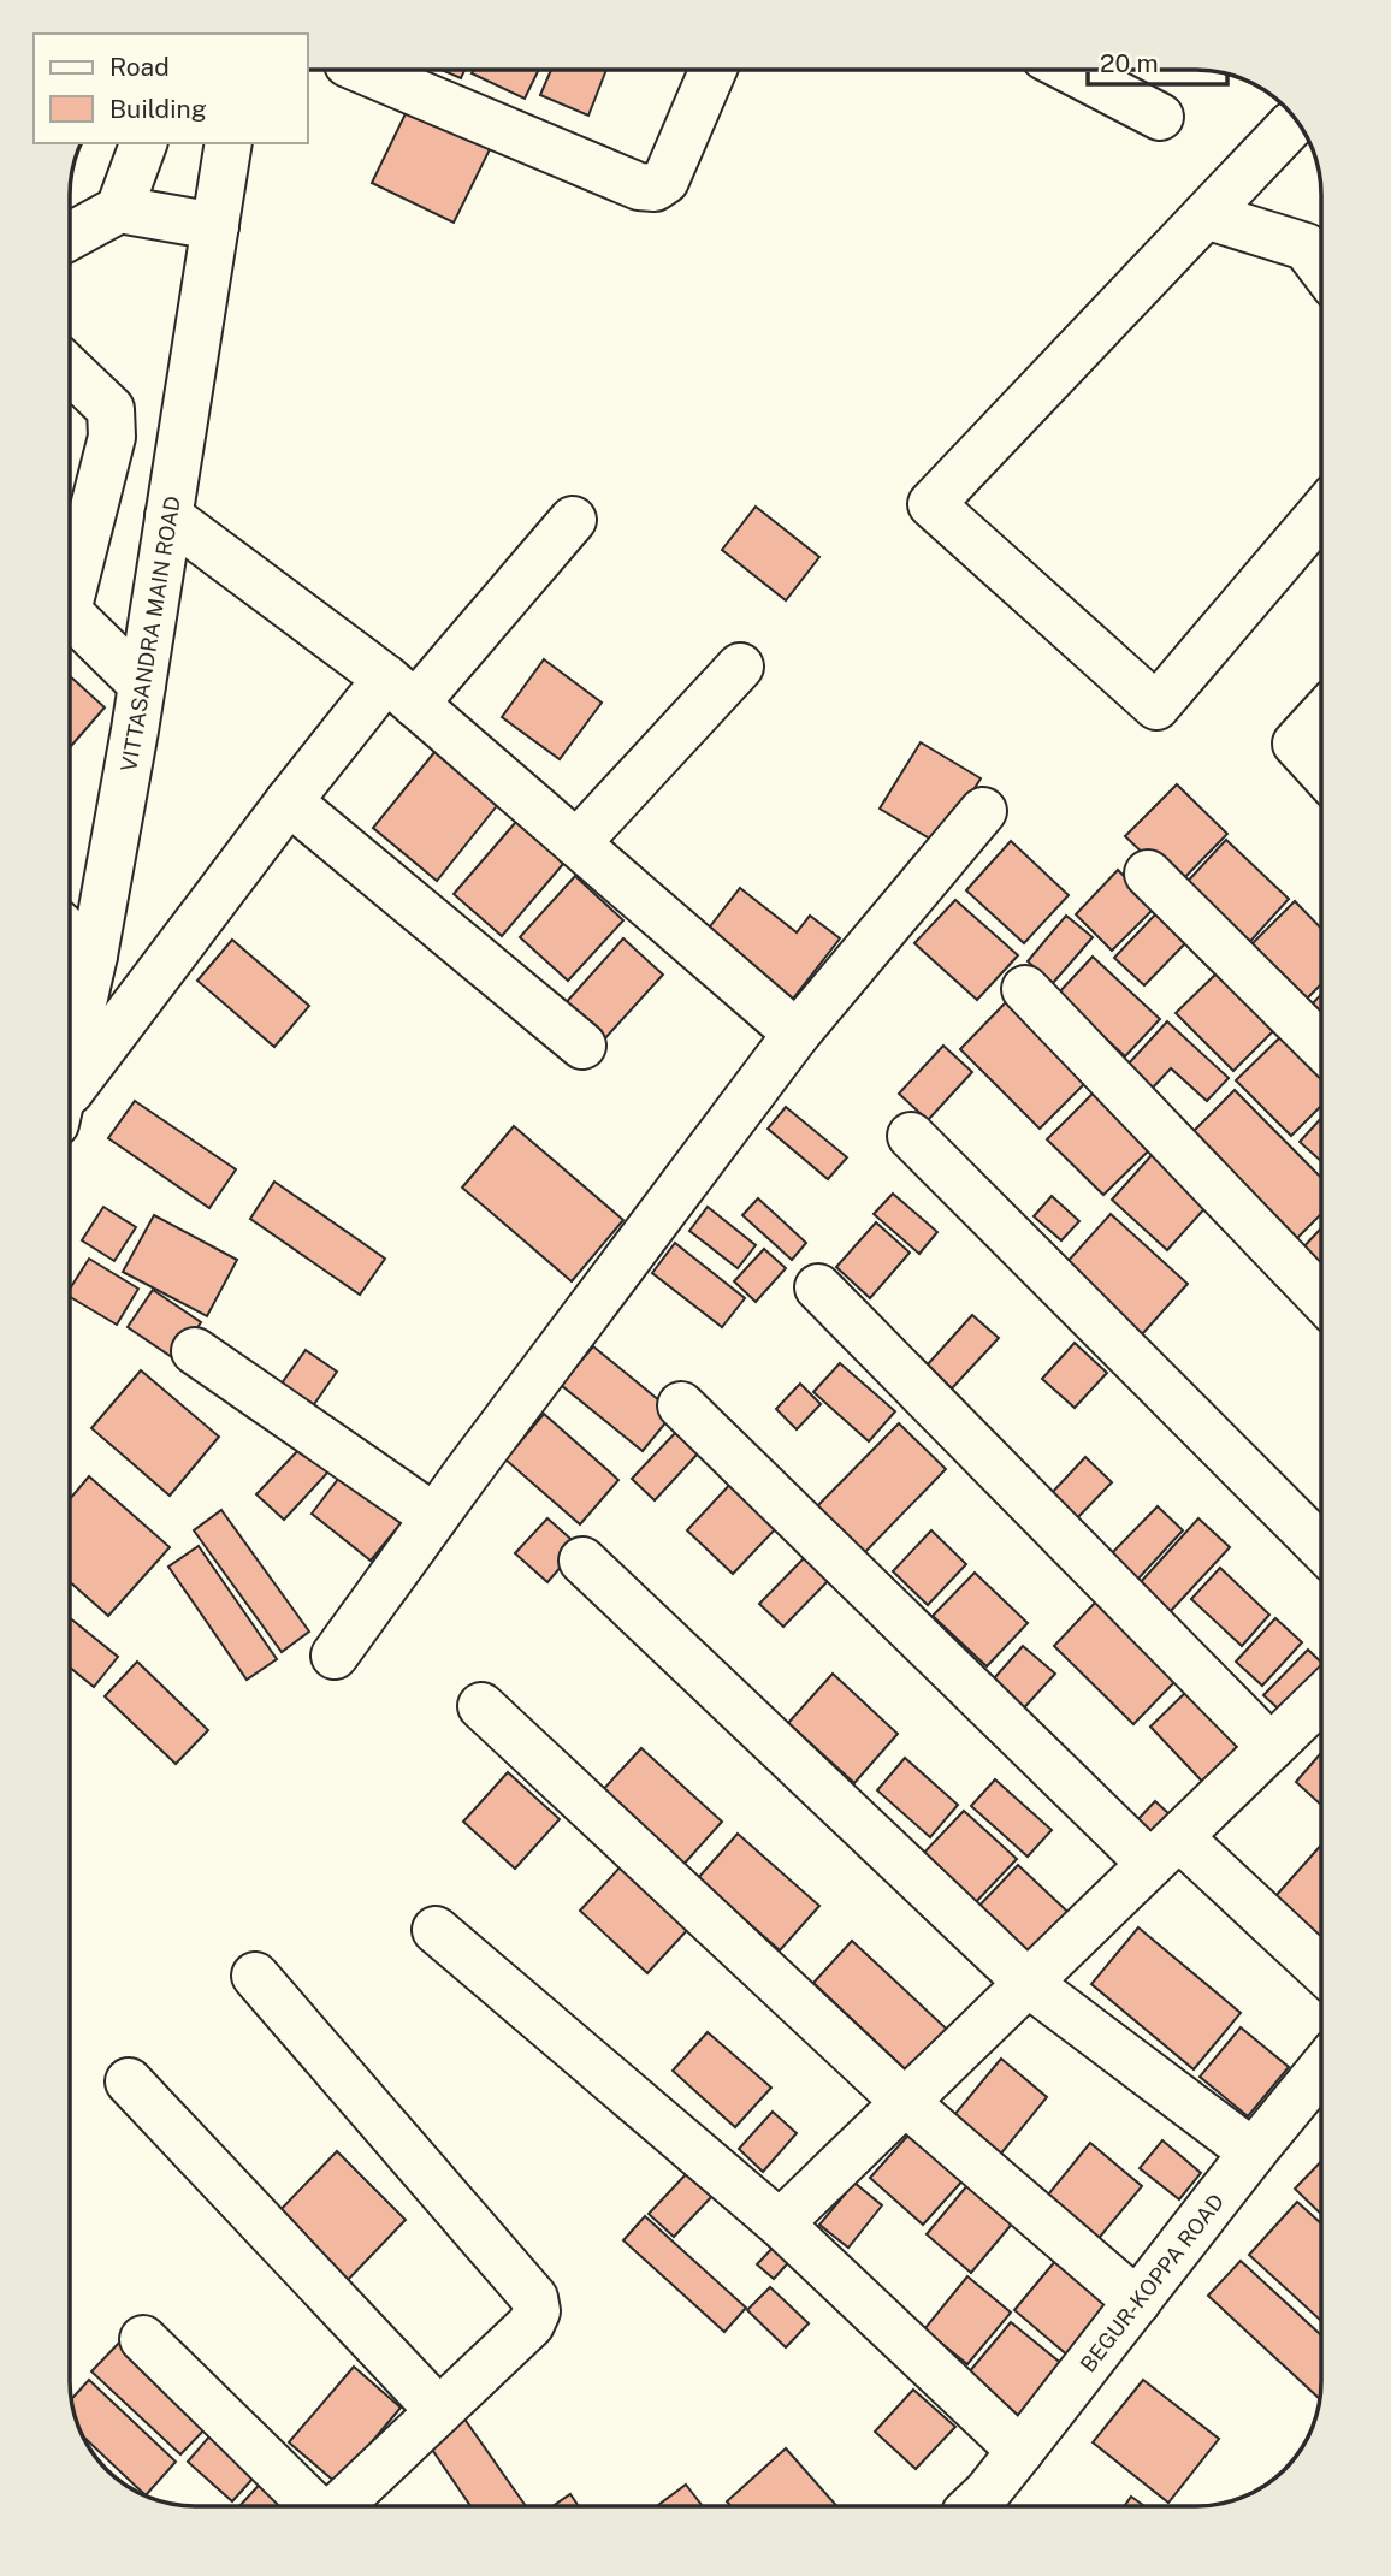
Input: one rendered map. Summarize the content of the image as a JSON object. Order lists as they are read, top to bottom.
{
  "streets": {
    "street": ["VITTASANDRA MAIN ROAD", "BEGUR-KOPPA ROAD"]
  },
  "legend": ["Road", "Building"],
  "scale_bar": "20 m"
}
